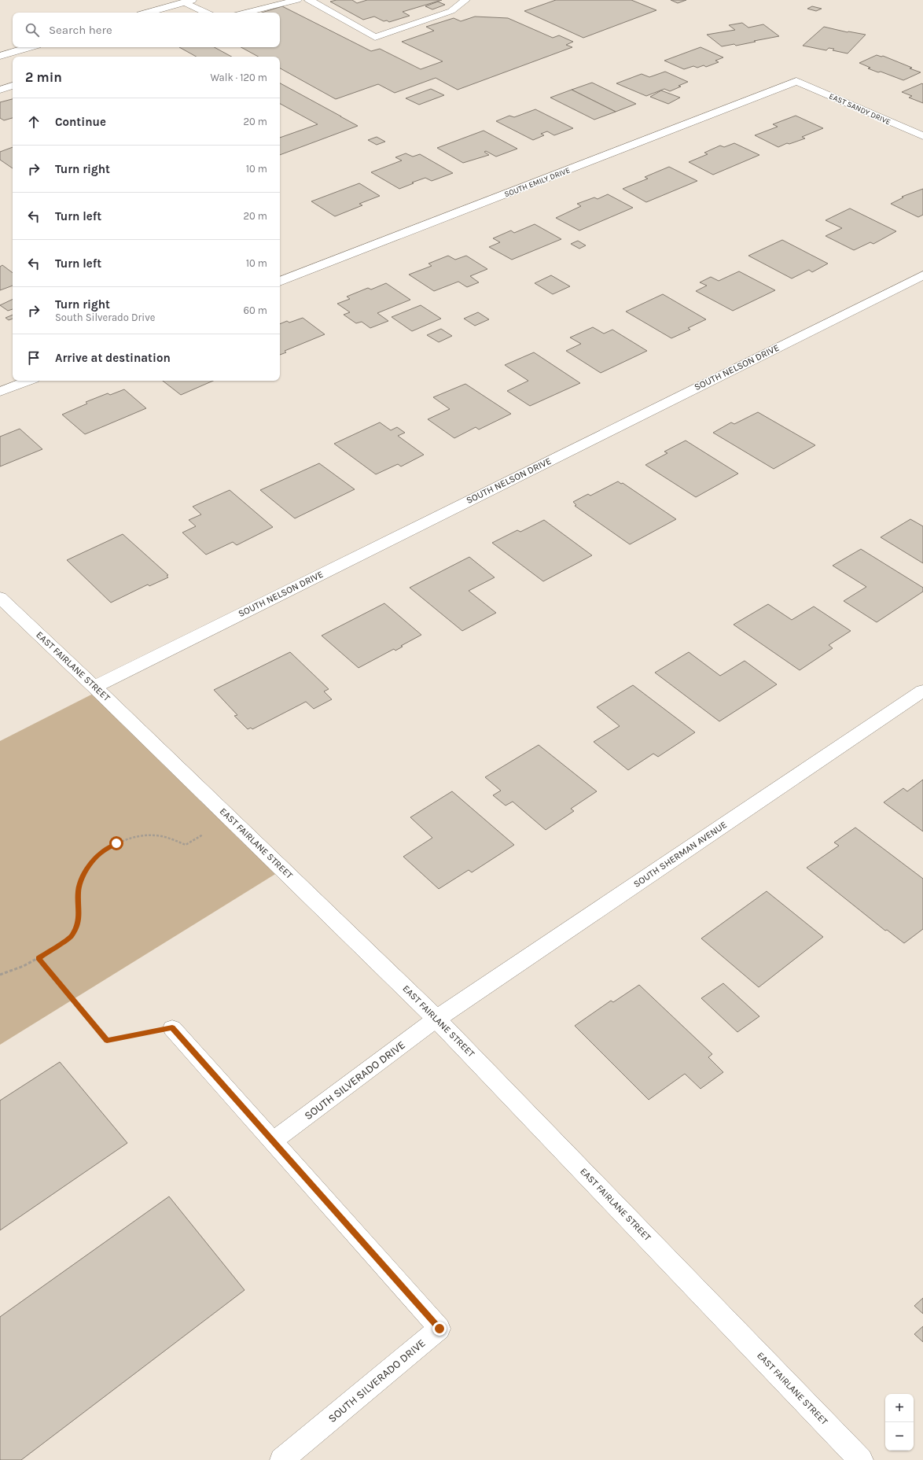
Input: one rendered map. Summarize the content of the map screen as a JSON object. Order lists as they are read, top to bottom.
{
  "streets": {
    "street": [
      "EAST SANDY DRIVE",
      "SOUTH EMILY DRIVE",
      "SOUTH NELSON DRIVE",
      "EAST FAIRLANE STREET",
      "SOUTH SHERMAN AVENUE"
    ],
    "lane": ["SOUTH SILVERADO DRIVE"]
  },
  "crossings": [
    ["EAST SANDY DRIVE", "SOUTH EMILY DRIVE"],
    ["SOUTH NELSON DRIVE", "EAST FAIRLANE STREET"],
    ["EAST FAIRLANE STREET", "SOUTH SHERMAN AVENUE"],
    ["EAST FAIRLANE STREET", "SOUTH SILVERADO DRIVE"],
    ["SOUTH SHERMAN AVENUE", "SOUTH SILVERADO DRIVE"]
  ],
  "page": {
    "search": "Search here",
    "heading": ["2 min", "Walk · 120 m"],
    "list": [
      ["Continue", "20 m"],
      ["Turn right", "10 m"],
      ["Turn left", "20 m"],
      ["Turn left", "10 m"],
      ["Turn right", "South Silverado Drive", "60 m"],
      "Arrive at destination"
    ],
    "map_buttons": ["+", "−"]
  }
}
